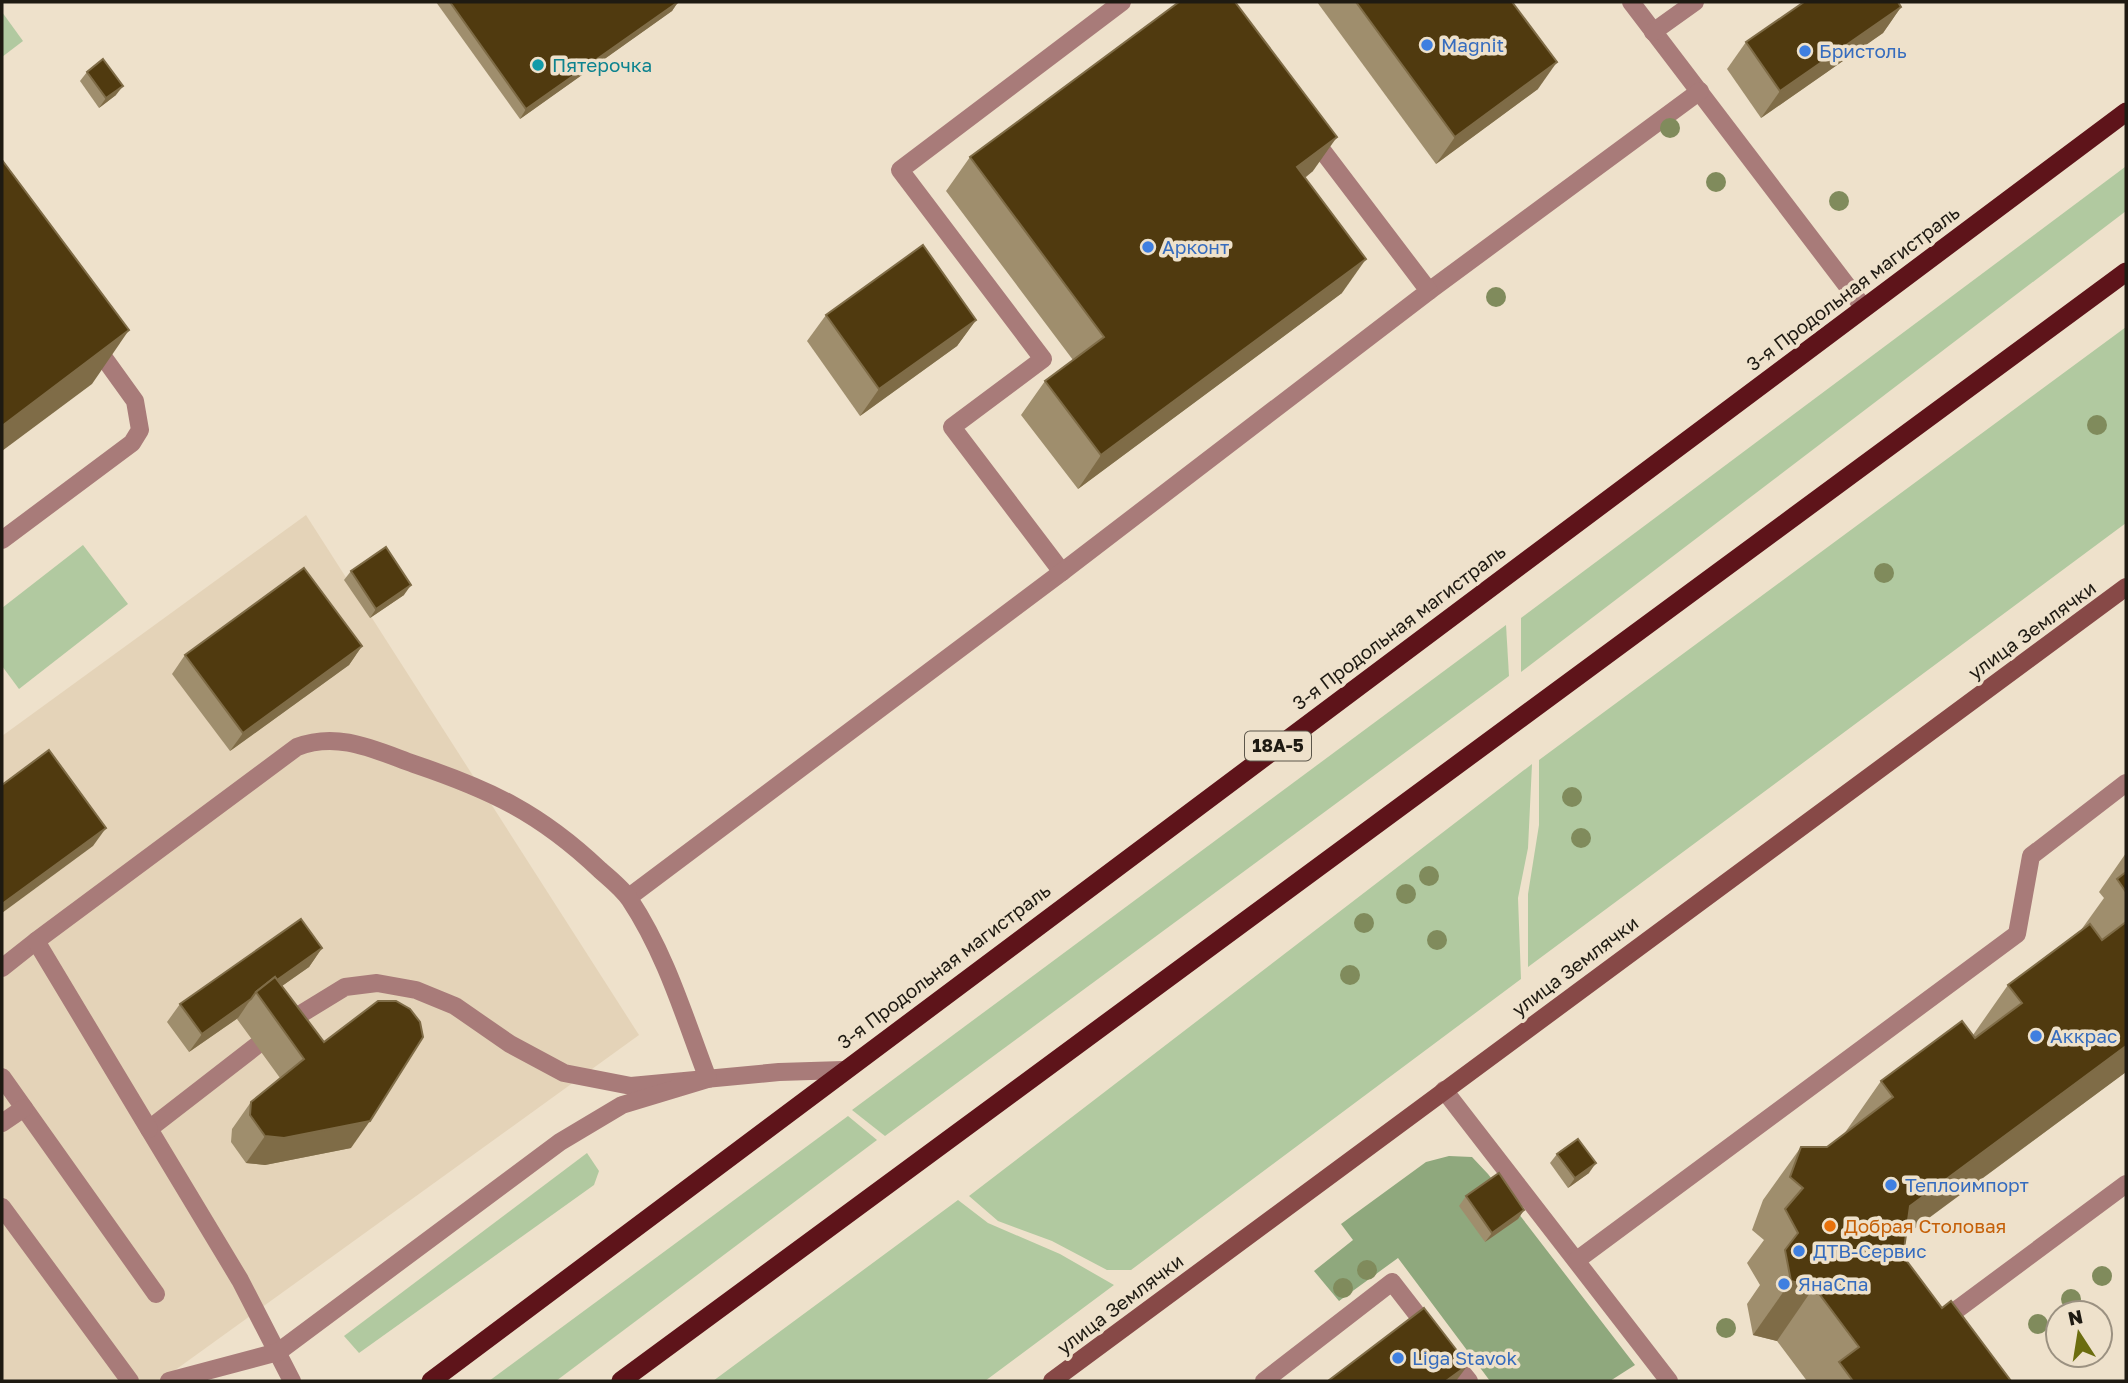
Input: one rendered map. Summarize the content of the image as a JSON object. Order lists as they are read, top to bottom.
{
  "streets": {
    "highway": ["3-я Продольная магистраль", "18А-5"],
    "main road": ["улица Землячки"]
  },
  "places": [
    "Magnit",
    "Бристоль",
    "Пятерочка",
    "Арконт",
    "Аккрас",
    "Теплоимпорт",
    "Добрая Столовая",
    "ДТВ-Сервис",
    "ЯнаСпа",
    "Liga Stavok"
  ],
  "north": "top"
}
